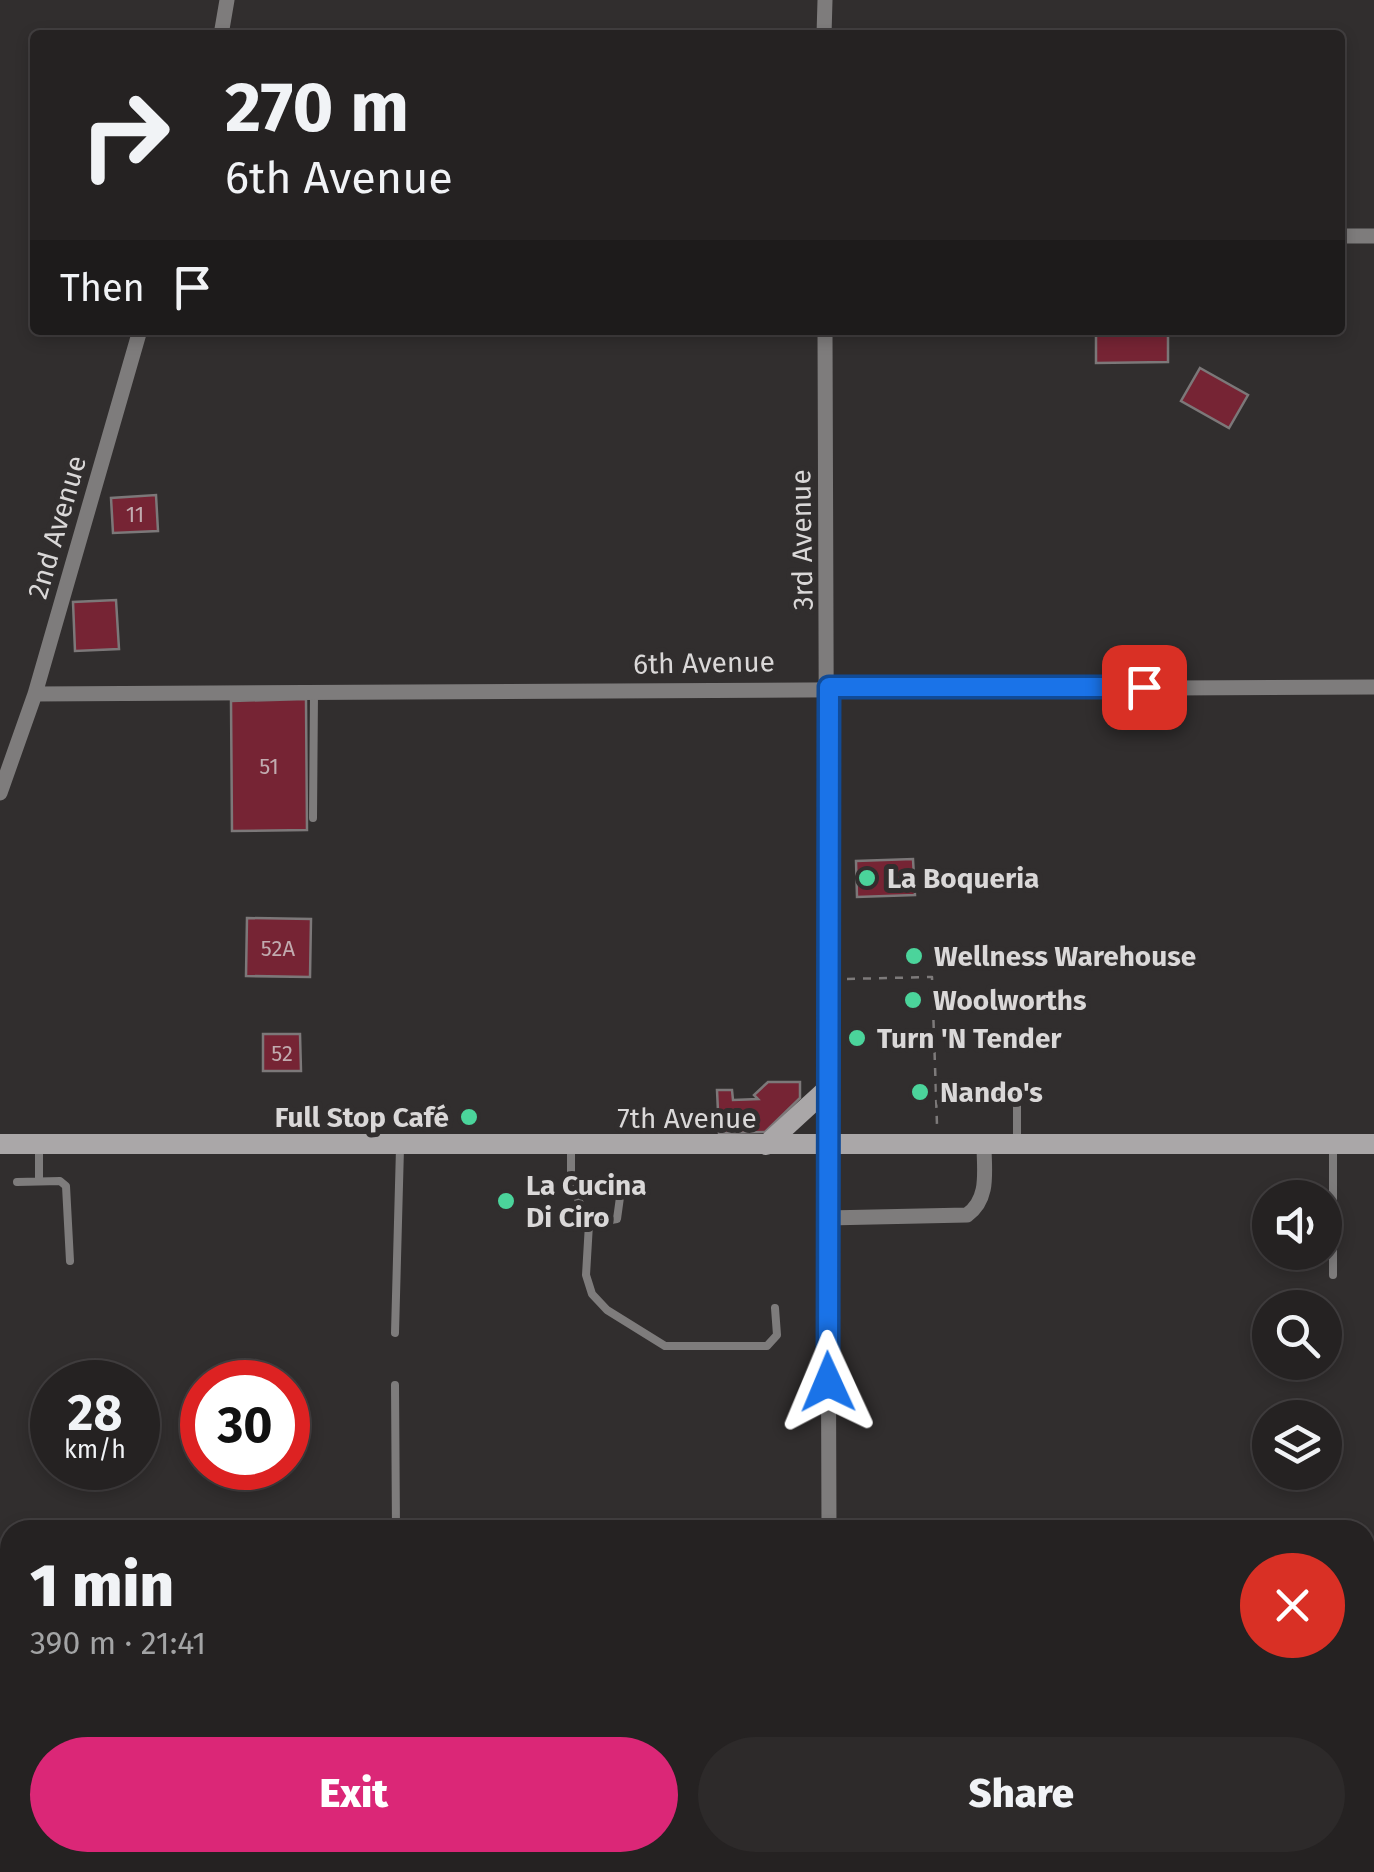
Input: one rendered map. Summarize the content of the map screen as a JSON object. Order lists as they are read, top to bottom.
{
  "streets": {
    "main road": ["7th Avenue"],
    "street": ["2nd Avenue", "3rd Avenue", "6th Avenue"]
  },
  "crossings": [
    ["2nd Avenue", "6th Avenue"],
    ["3rd Avenue", "6th Avenue"],
    ["3rd Avenue", "7th Avenue"]
  ],
  "places": [
    "La Boqueria",
    "Wellness Warehouse",
    "Woolworths",
    "Turn 'N Tender",
    "Nando's",
    "Full Stop Café",
    "La Cucina Di Ciro"
  ],
  "house_numbers": [
    "11",
    "51",
    "52A",
    "52"
  ],
  "page": {
    "turn": ["270 m", "6th Avenue"],
    "then": "Then",
    "speed": "28 km/h",
    "limit": "30",
    "heading": ["1 min", "390 m · 21:41"],
    "buttons": ["Exit", "Share"]
  }
}
